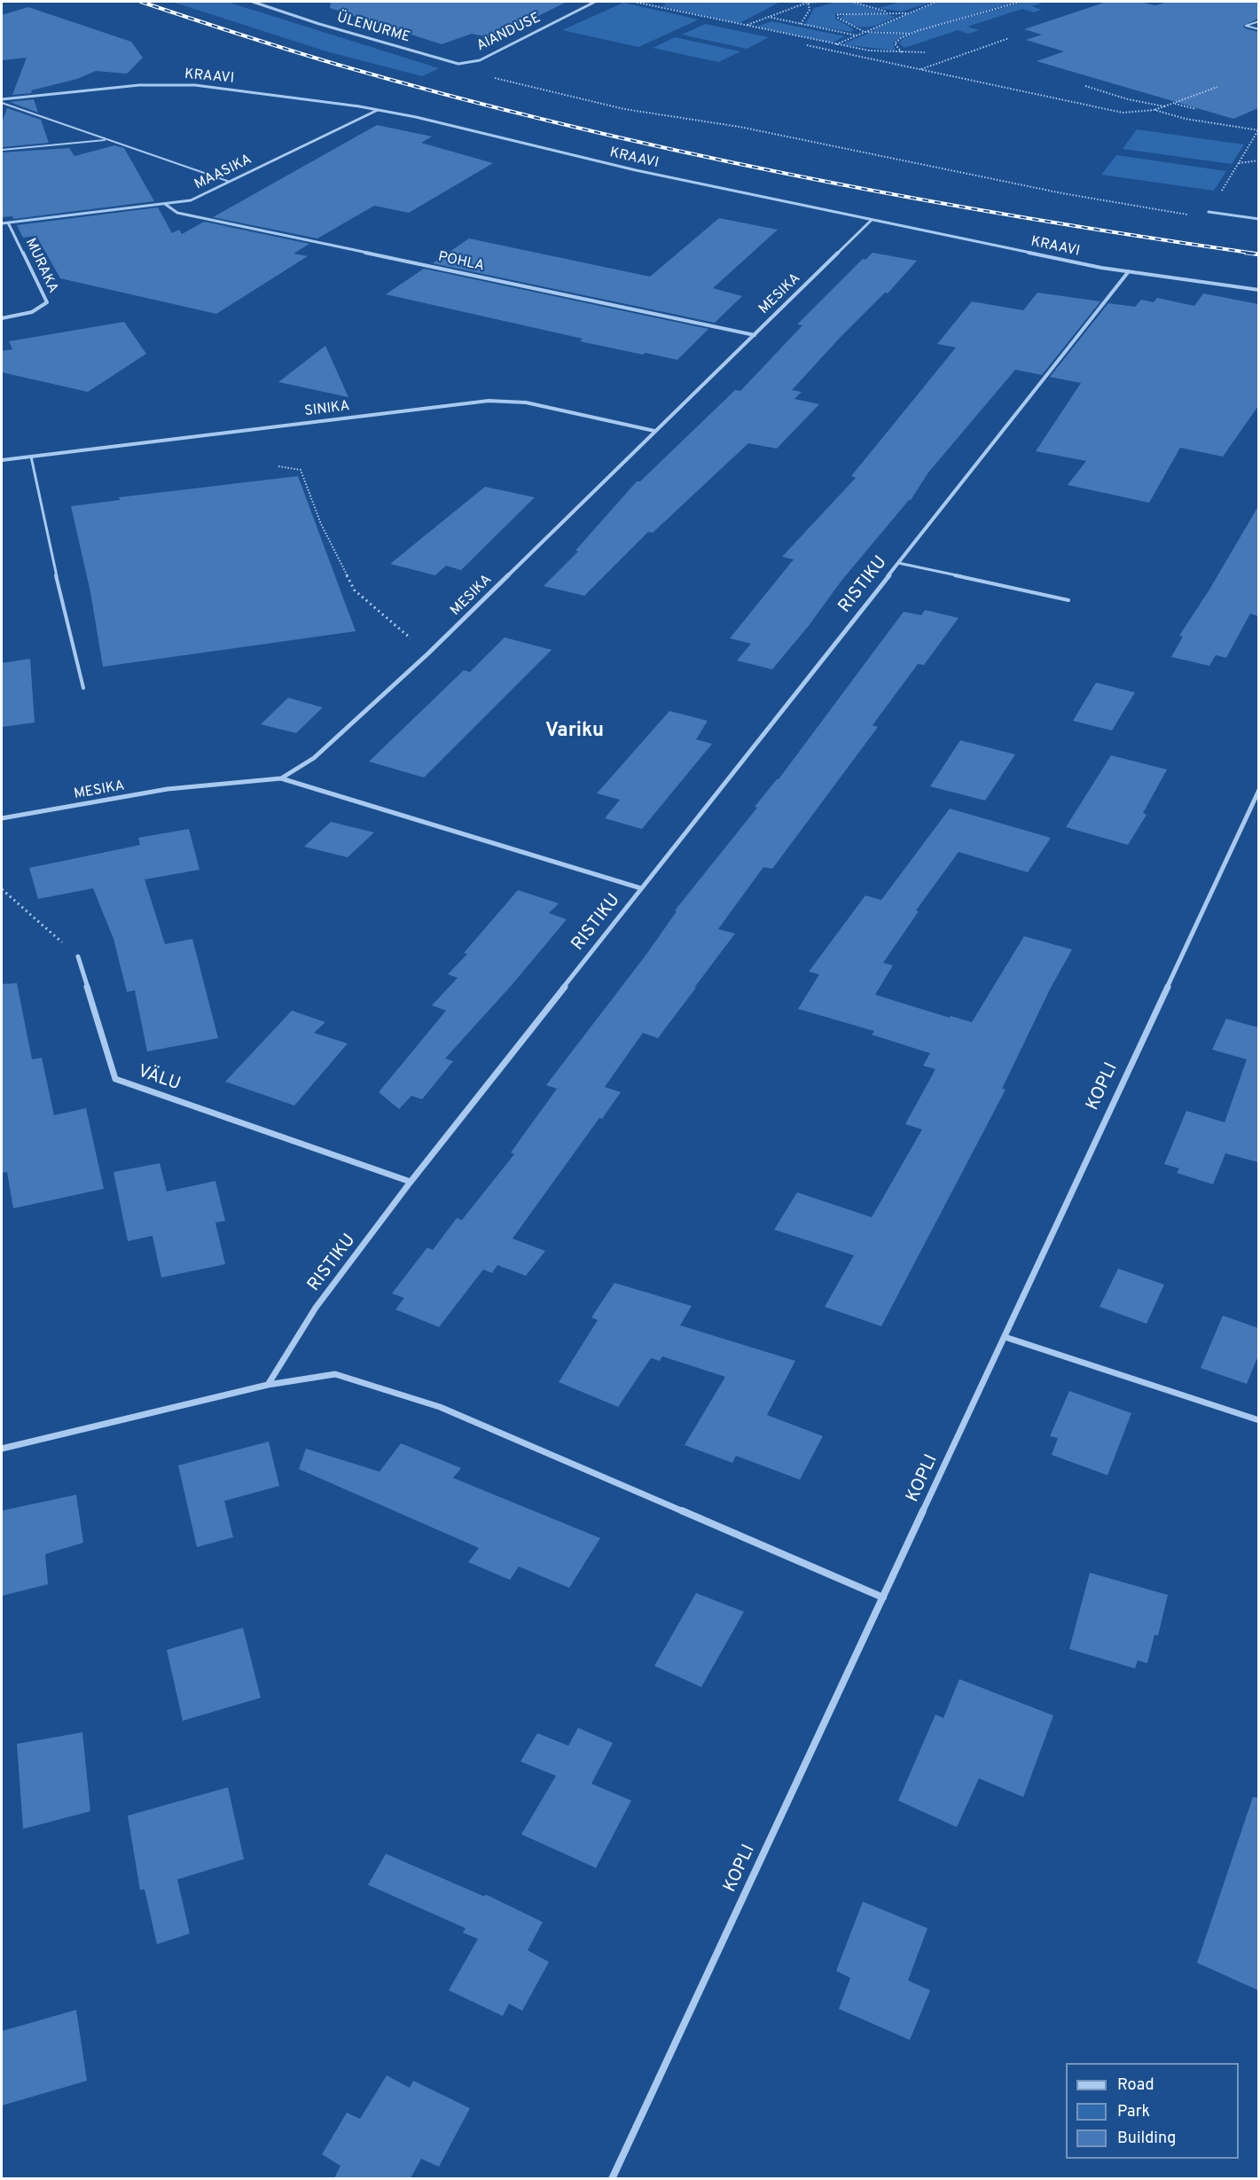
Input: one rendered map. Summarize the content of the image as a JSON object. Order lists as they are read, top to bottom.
{
  "streets": {
    "street": [
      "ÜLENURME",
      "AIANDUSE",
      "KRAAVI",
      "MAASIKA",
      "POHLA",
      "MURAKA",
      "MESIKA",
      "SINIKA",
      "RISTIKU",
      "VÄLU",
      "KOPLI"
    ]
  },
  "crossings": [
    ["ÜLENURME", "AIANDUSE"],
    ["KRAAVI", "MAASIKA"],
    ["KRAAVI", "MESIKA"],
    ["KRAAVI", "RISTIKU"],
    ["MAASIKA", "POHLA"],
    ["MAASIKA", "MURAKA"],
    ["POHLA", "MESIKA"],
    ["MESIKA", "SINIKA"],
    ["RISTIKU", "VÄLU"]
  ],
  "districts": ["Variku"],
  "legend": ["Road", "Park", "Building"]
}
